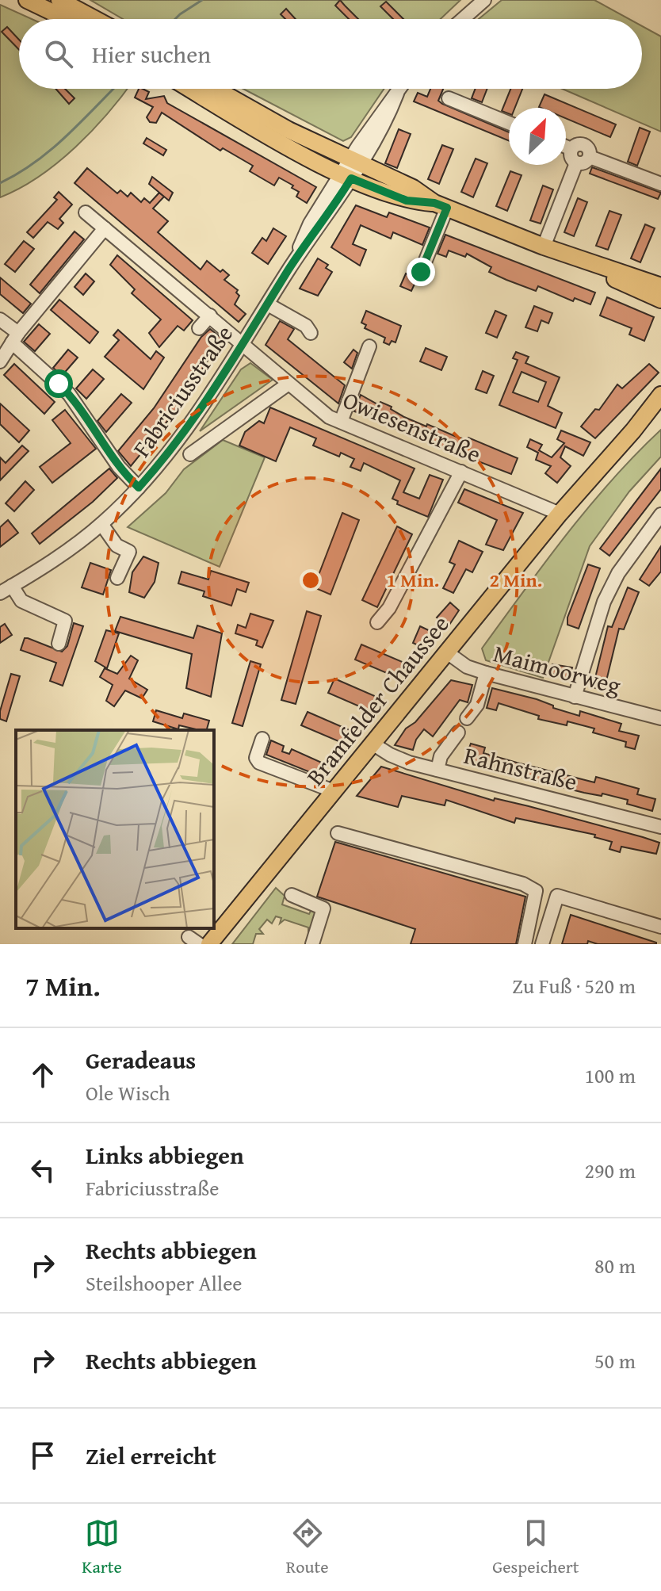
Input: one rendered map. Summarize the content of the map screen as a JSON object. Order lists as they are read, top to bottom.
{
  "streets": {
    "main road": ["Bramfelder Chaussee"],
    "street": [
      "Fabriciusstraße",
      "Owiesenstraße",
      "Maimoorweg",
      "Rahnstraße"
    ]
  },
  "crossings": [
    ["Fabriciusstraße", "Owiesenstraße"],
    ["Owiesenstraße", "Bramfelder Chaussee"],
    ["Maimoorweg", "Bramfelder Chaussee"],
    ["Bramfelder Chaussee", "Rahnstraße"]
  ],
  "north": "top right",
  "page": {
    "search": "Hier suchen",
    "heading": ["7 Min.", "Zu Fuß · 520 m"],
    "list": [
      ["Geradeaus", "Ole Wisch", "100 m"],
      ["Links abbiegen", "Fabriciusstraße", "290 m"],
      ["Rechts abbiegen", "Steilshooper Allee", "80 m"],
      ["Rechts abbiegen", "50 m"],
      "Ziel erreicht"
    ],
    "nav": ["Karte", "Route", "Gespeichert"]
  },
  "rings": ["1 Min.", "2 Min."]
}
